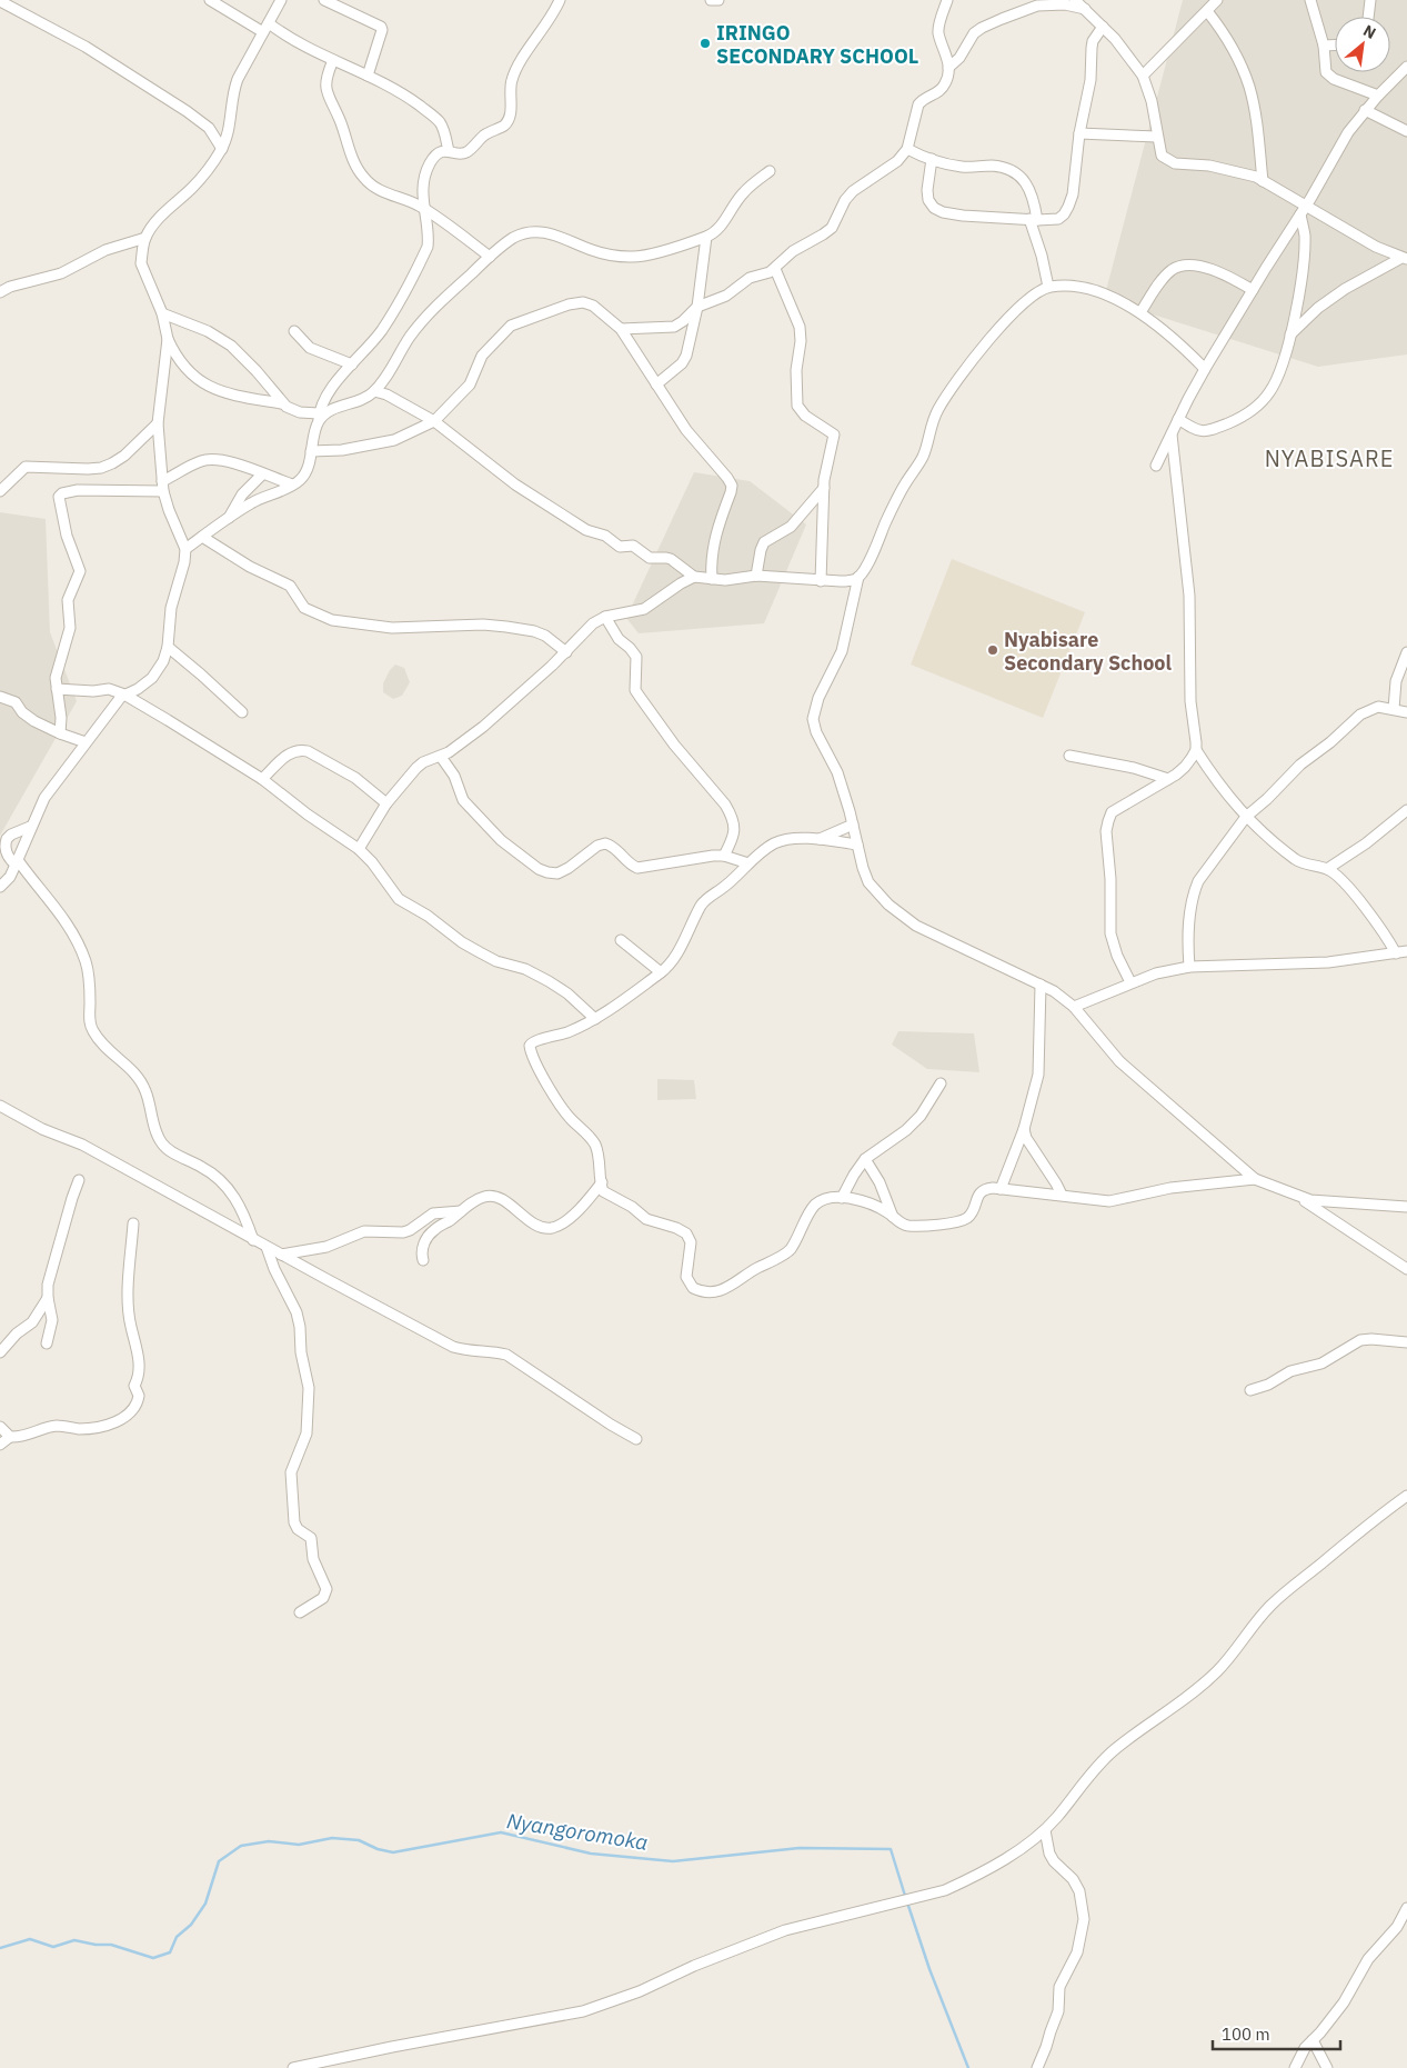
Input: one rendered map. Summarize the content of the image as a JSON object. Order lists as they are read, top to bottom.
{
  "districts": ["NYABISARE"],
  "water": ["Nyangoromoka"],
  "places": ["IRINGO SECONDARY SCHOOL", "Nyabisare Secondary School"],
  "scale_bar": "100 m",
  "north": "top right"
}
